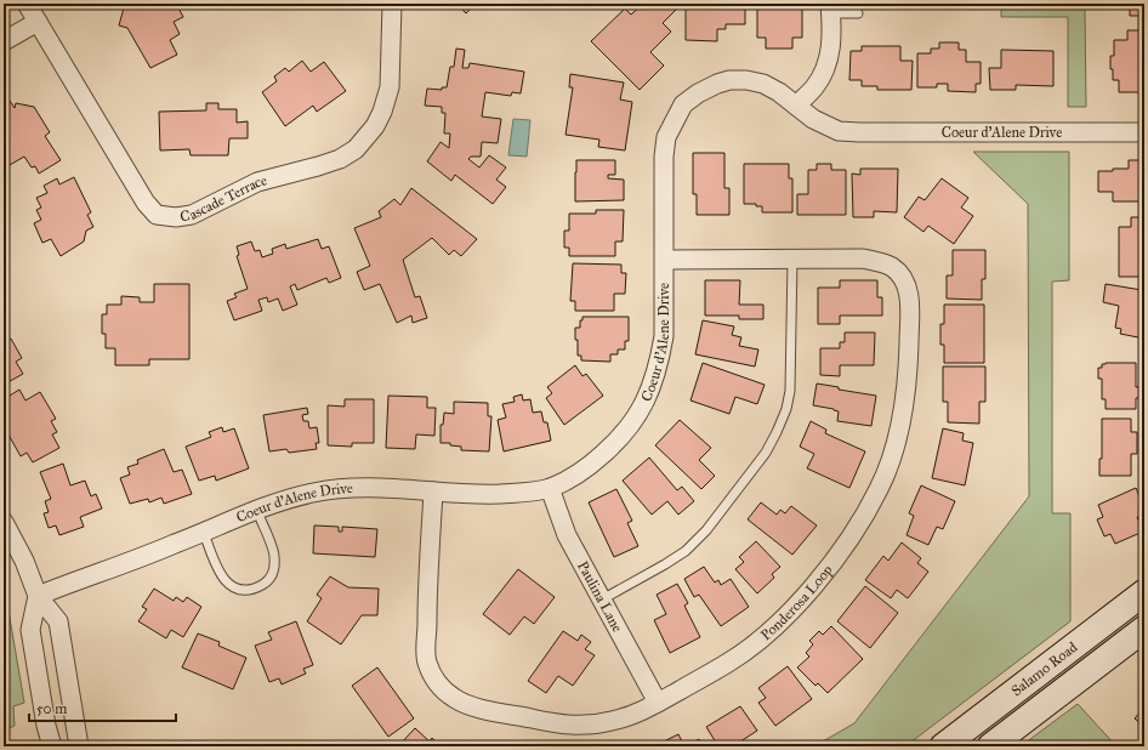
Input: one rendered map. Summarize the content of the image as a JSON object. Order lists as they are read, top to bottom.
{
  "streets": {
    "main road": ["Salamo Road"],
    "street": [
      "Coeur d'Alene Drive",
      "Cascade Terrace",
      "Paulina Lane",
      "Ponderosa Loop"
    ]
  },
  "crossings": [
    ["Coeur d'Alene Drive", "Paulina Lane"],
    ["Coeur d'Alene Drive", "Ponderosa Loop"],
    ["Paulina Lane", "Ponderosa Loop"]
  ],
  "scale_bar": "50 m"
}
